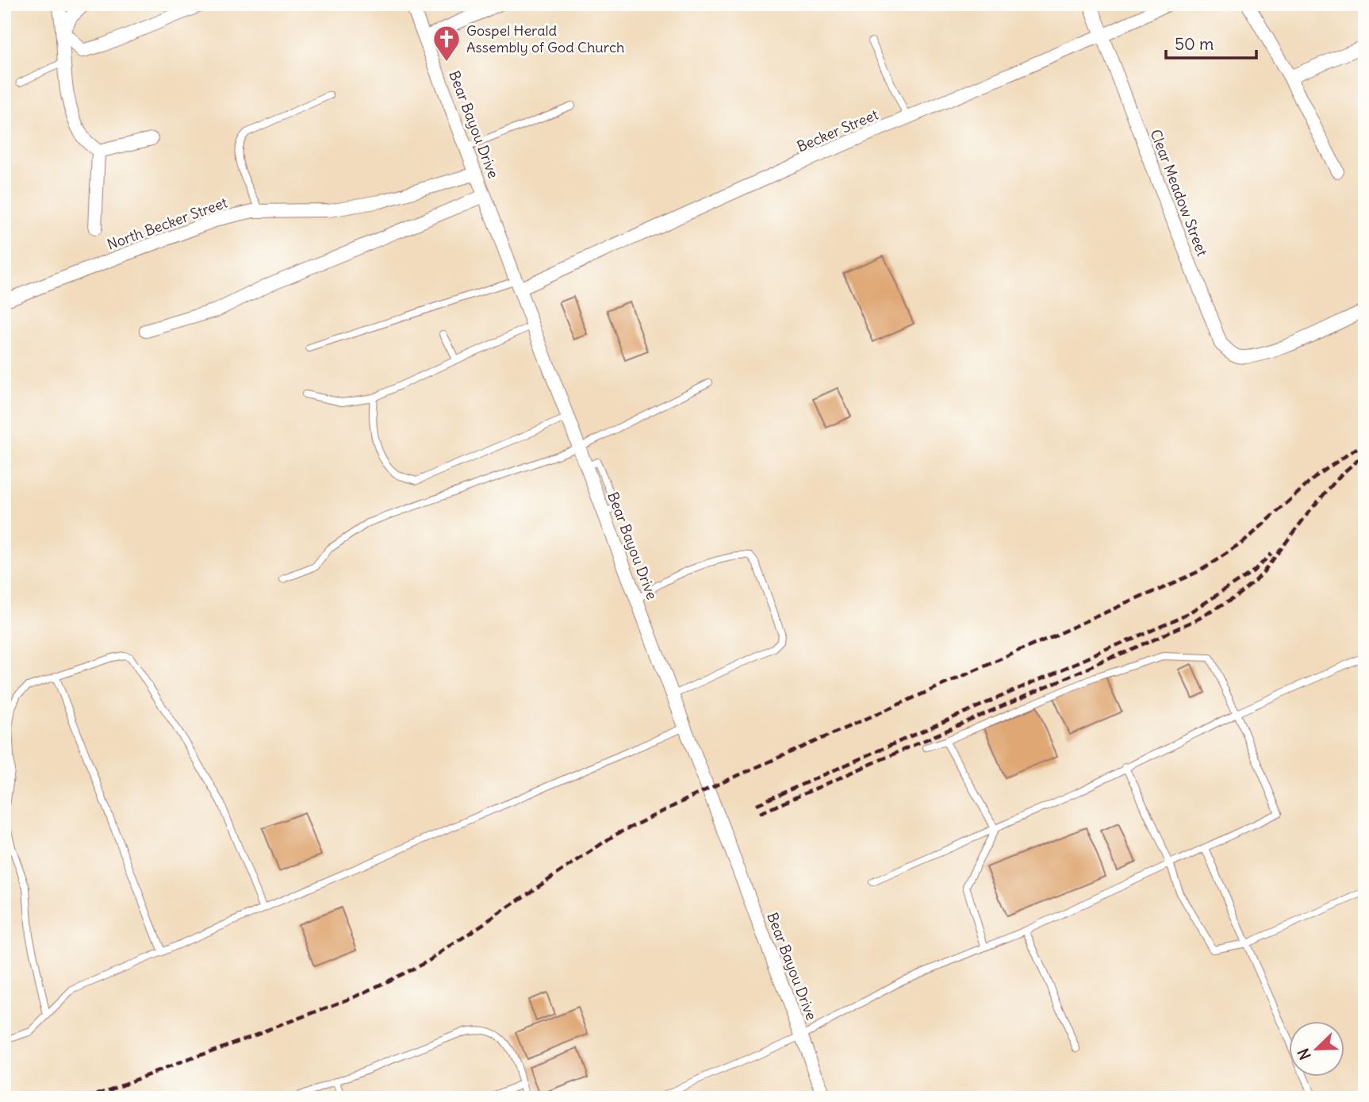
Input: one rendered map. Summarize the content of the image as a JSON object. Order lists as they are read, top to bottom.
{
  "streets": {
    "street": [
      "Bear Bayou Drive",
      "Becker Street",
      "Clear Meadow Street",
      "North Becker Street"
    ]
  },
  "crossings": [
    ["Bear Bayou Drive", "Becker Street"],
    ["Bear Bayou Drive", "North Becker Street"],
    ["Becker Street", "Clear Meadow Street"]
  ],
  "places": {
    "church": ["Gospel Herald Assembly of God Church"]
  },
  "scale_bar": "50 m",
  "north": "bottom left"
}
